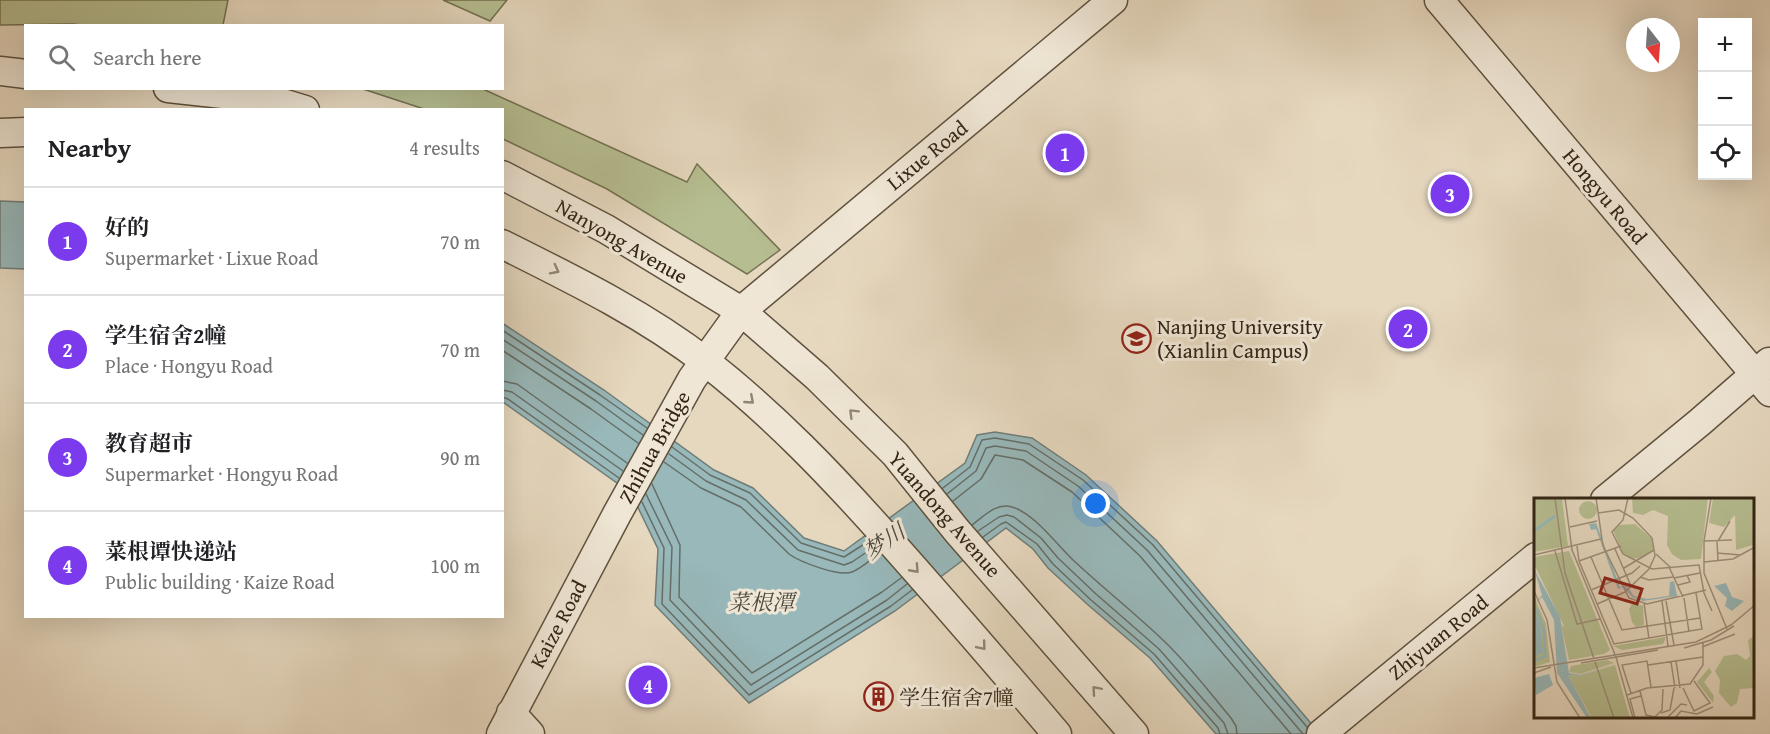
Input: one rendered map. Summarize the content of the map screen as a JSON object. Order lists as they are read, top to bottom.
{
  "streets": {
    "street": [
      "Lixue Road",
      "Hongyu Road",
      "Nanyong Avenue",
      "Zhihua Bridge",
      "Yuandong Avenue",
      "Kaize Road",
      "Zhiyuan Road"
    ]
  },
  "crossings": [
    ["Lixue Road", "Nanyong Avenue"],
    ["Lixue Road", "Zhihua Bridge"],
    ["Lixue Road", "Yuandong Avenue"],
    ["Nanyong Avenue", "Yuandong Avenue"],
    ["Zhihua Bridge", "Kaize Road"]
  ],
  "water": ["梦川", "菜根潭"],
  "places": {
    "school or university": ["Nanjing University (Xianlin Campus)"],
    "building": ["学生宿舍7幢"]
  },
  "north": "bottom",
  "page": {
    "map_buttons": ["+", "−"],
    "search": "Search here",
    "heading": ["Nearby", "4 results"],
    "pins": [
      "1",
      "3",
      "2",
      "4"
    ],
    "list": [
      {
        "mark": "1",
        "name": "好的",
        "note": "Supermarket · Lixue Road",
        "value": "70 m"
      },
      {
        "mark": "2",
        "name": "学生宿舍2幢",
        "note": "Place · Hongyu Road",
        "value": "70 m"
      },
      {
        "mark": "3",
        "name": "教育超市",
        "note": "Supermarket · Hongyu Road",
        "value": "90 m"
      },
      {
        "mark": "4",
        "name": "菜根谭快递站",
        "note": "Public building · Kaize Road",
        "value": "100 m"
      }
    ]
  }
}
